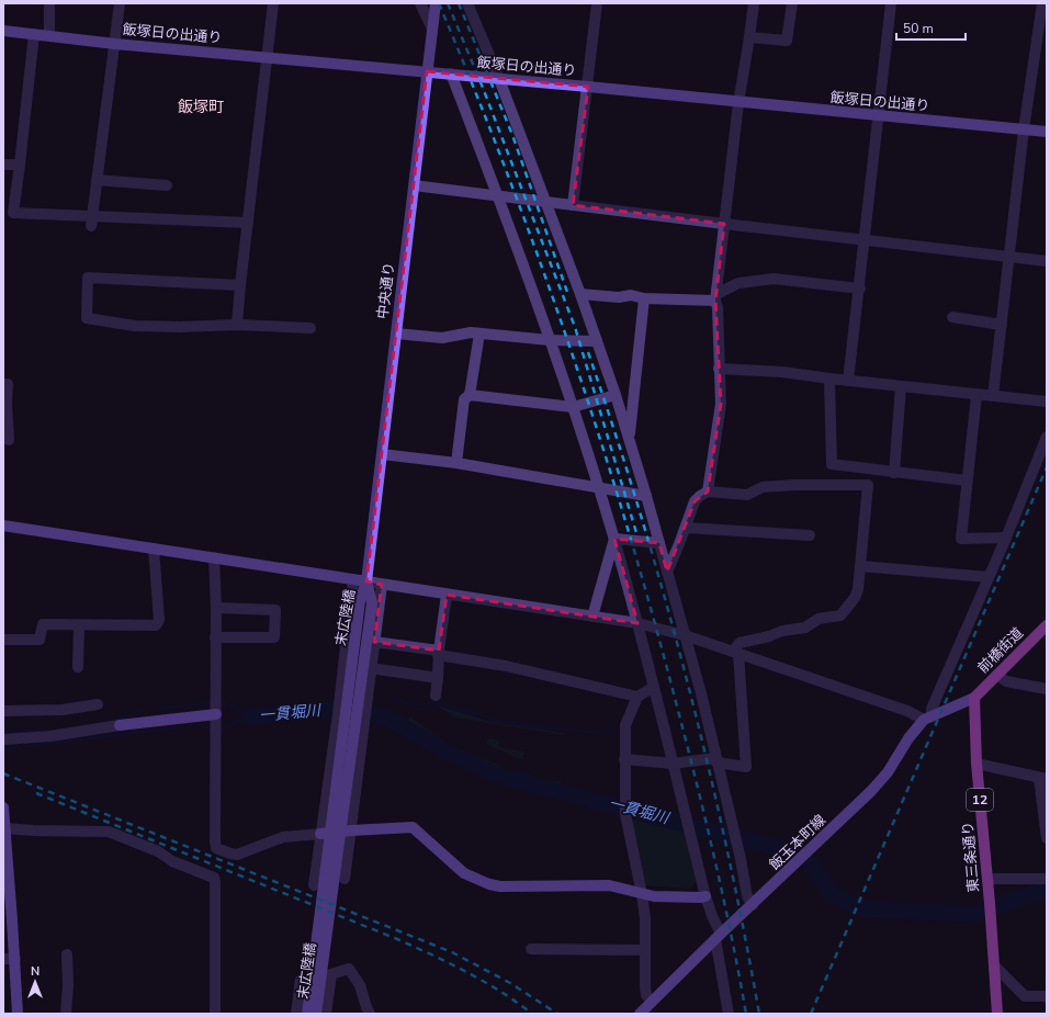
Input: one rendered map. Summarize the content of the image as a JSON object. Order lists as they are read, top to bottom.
{
  "streets": {
    "main road": ["前橋街道", "12", "東三条通り"],
    "street": [
      "飯塚日の出通り",
      "中央通り",
      "末広陸橋",
      "飯玉本町線"
    ]
  },
  "crossings": [
    ["飯塚日の出通り", "中央通り"],
    ["中央通り", "末広陸橋"],
    ["前橋街道", "飯玉本町線"],
    ["前橋街道", "東三条通り"],
    ["飯玉本町線", "東三条通り"]
  ],
  "districts": ["飯塚町"],
  "water": ["一貫堀川"],
  "scale_bar": "50 m",
  "north": "top"
}
